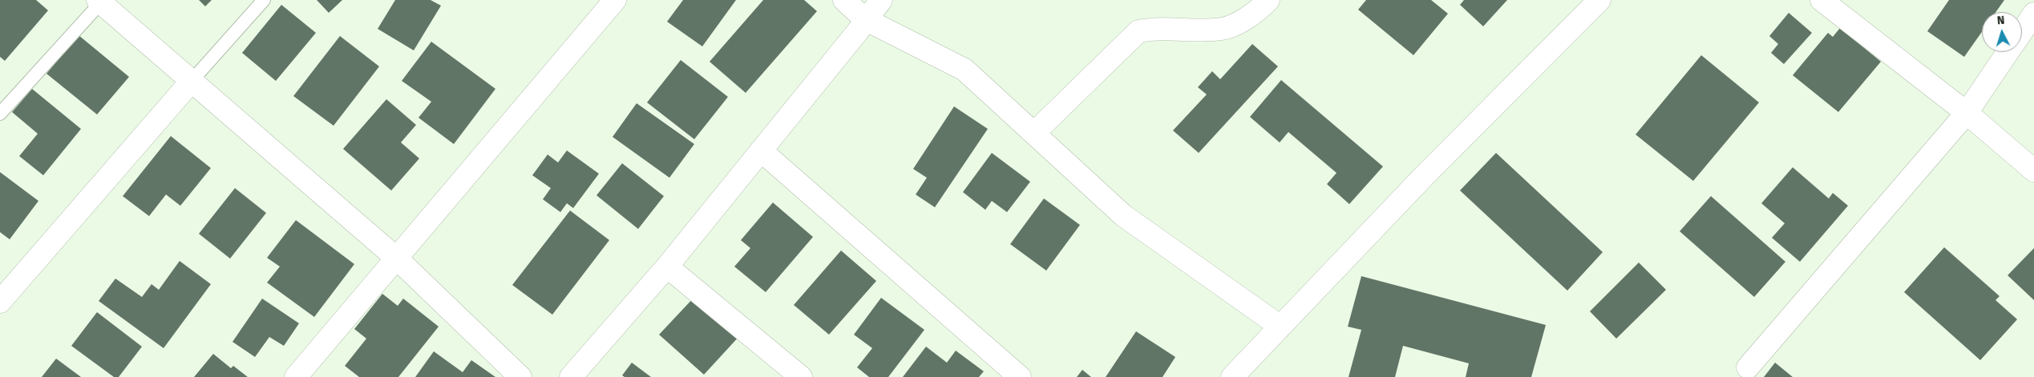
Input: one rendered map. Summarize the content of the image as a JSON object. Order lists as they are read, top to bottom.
{
  "north": "top"
}
